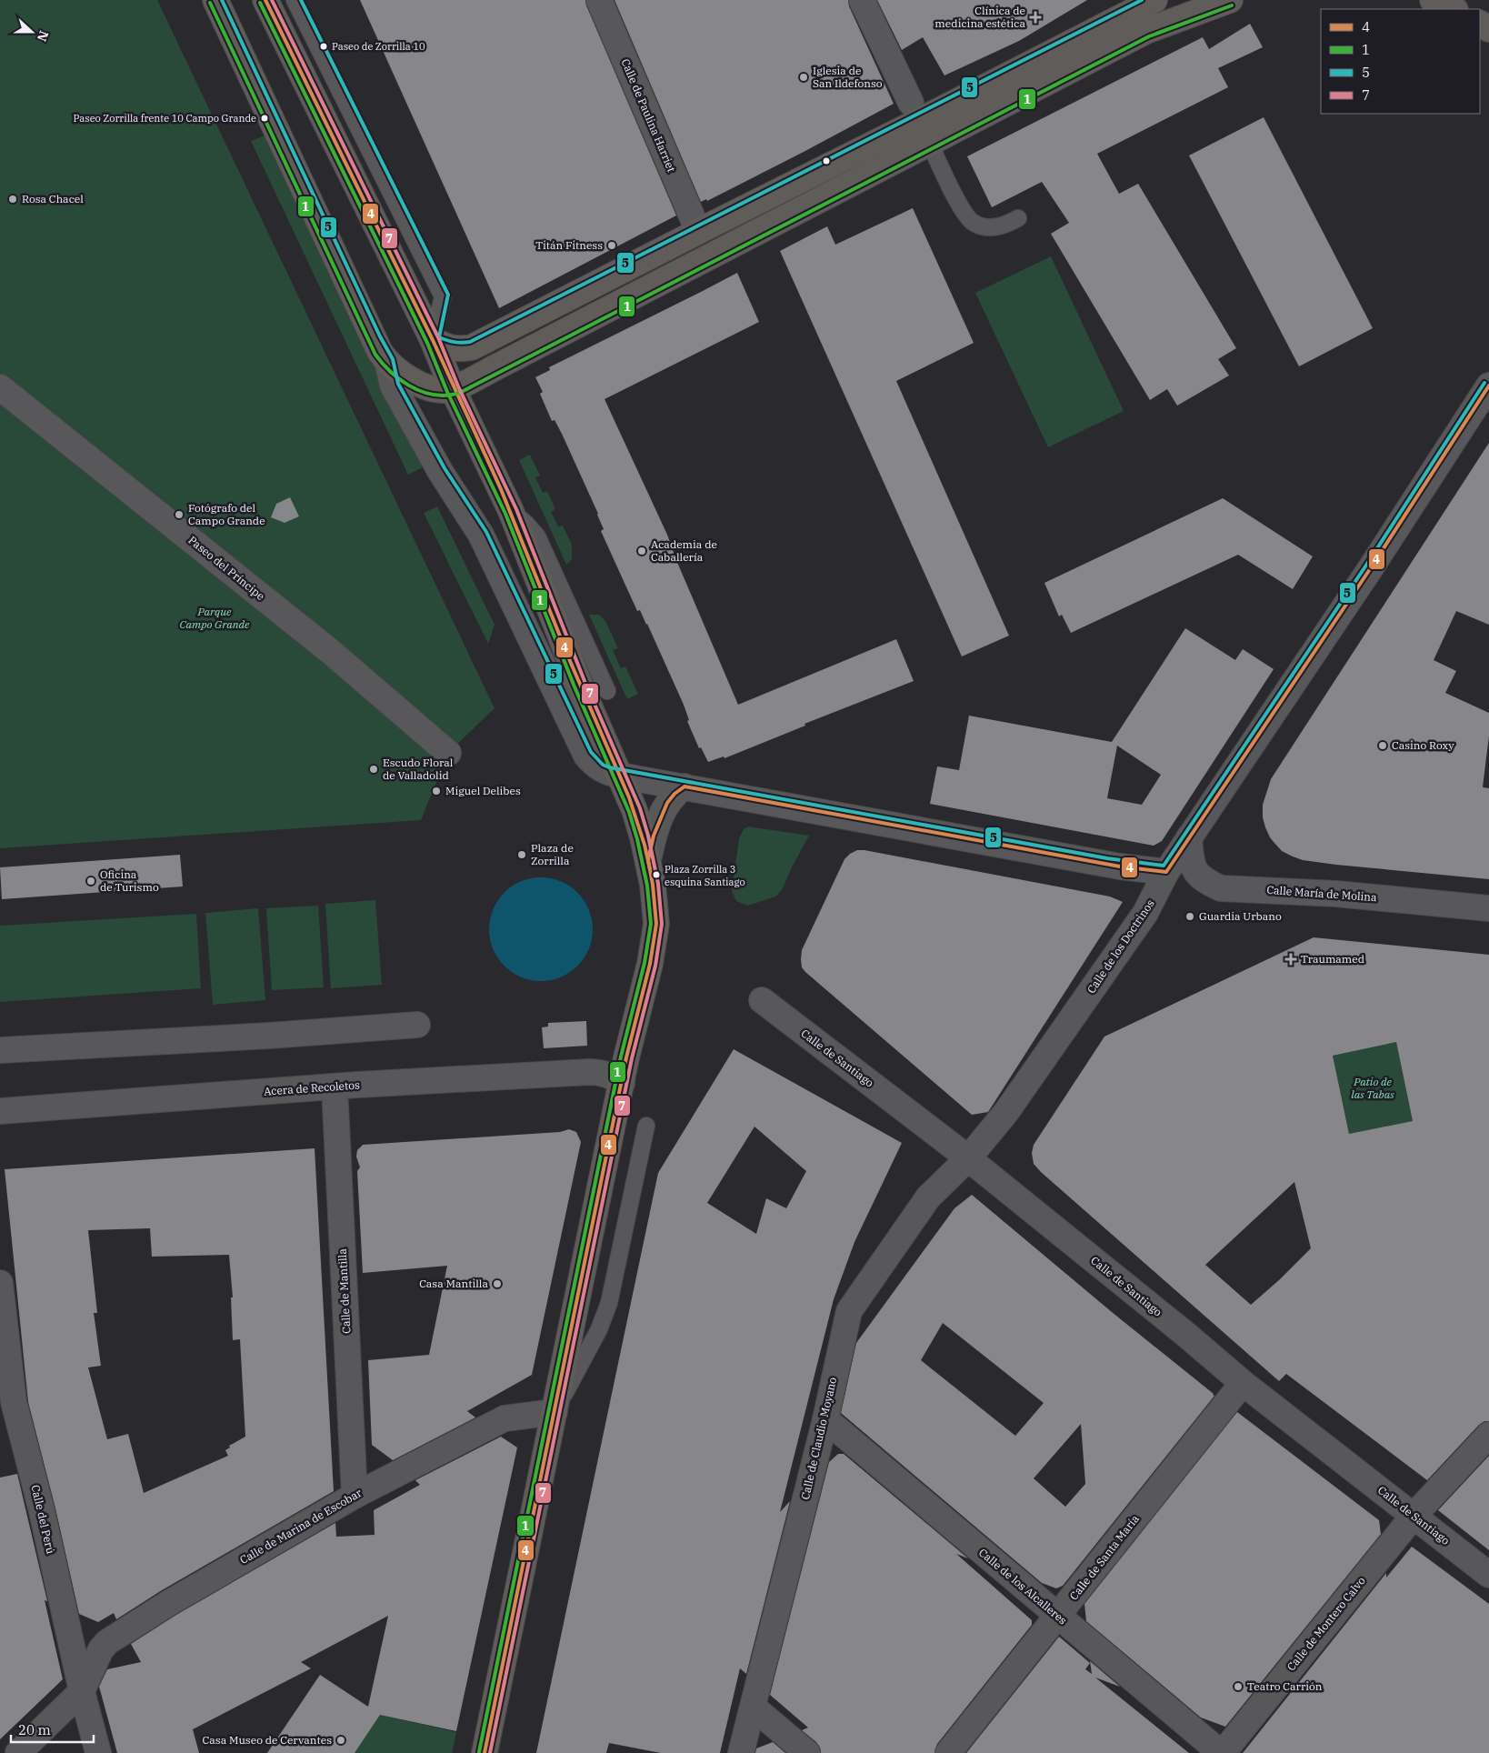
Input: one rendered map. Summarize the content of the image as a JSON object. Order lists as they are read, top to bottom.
{
  "streets": {
    "street": [
      "Calle de Paulina Harriet",
      "Paseo del Príncipe",
      "Calle María de Molina",
      "Calle de los Doctrinos",
      "Calle de Santiago",
      "Acera de Recoletos",
      "Calle de Mantilla",
      "Calle de Claudio Moyano",
      "Calle del Perú",
      "Calle de Marina de Escobar",
      "Calle de Santa María",
      "Calle de los Alcalleres",
      "Calle de Montero Calvo"
    ]
  },
  "crossings": [
    ["Calle María de Molina", "Calle de los Doctrinos"],
    ["Calle de los Doctrinos", "Calle de Santiago"],
    ["Calle de los Doctrinos", "Calle de Claudio Moyano"],
    ["Calle de Santiago", "Calle de Claudio Moyano"],
    ["Calle de Santiago", "Calle de Santa María"],
    ["Calle de Santiago", "Calle de Montero Calvo"],
    ["Acera de Recoletos", "Calle de Mantilla"],
    ["Calle de Mantilla", "Calle de Marina de Escobar"],
    ["Calle de Claudio Moyano", "Calle de los Alcalleres"],
    ["Calle del Perú", "Calle de Marina de Escobar"],
    ["Calle de Santa María", "Calle de los Alcalleres"],
    ["Calle de los Alcalleres", "Calle de Montero Calvo"]
  ],
  "parks": ["Parque Campo Grande", "Patio de las Tabas"],
  "places": {
    "health": ["Clínica de medicina estética", "Traumamed"],
    "other": [
      "Paseo de Zorrilla 10",
      "Iglesia de San Ildefonso",
      "Paseo Zorrilla frente 10 Campo Grande",
      "Rosa Chacel",
      "Titán Fitness",
      "Fotógrafo del Campo Grande",
      "Academia de Caballería",
      "Casino Roxy",
      "Escudo Floral de Valladolid",
      "Miguel Delibes",
      "Plaza de Zorrilla",
      "Plaza Zorrilla 3 esquina Santiago",
      "Oficina de Turismo",
      "Guardia Urbano",
      "Casa Mantilla",
      "Teatro Carrión",
      "Casa Museo de Cervantes"
    ]
  },
  "lines": [
    "transit line 4",
    "transit line 5",
    "transit line 7",
    "transit line 1"
  ],
  "legend": [
    "4",
    "1",
    "5",
    "7"
  ],
  "scale_bar": "20 m",
  "north": "right"
}
